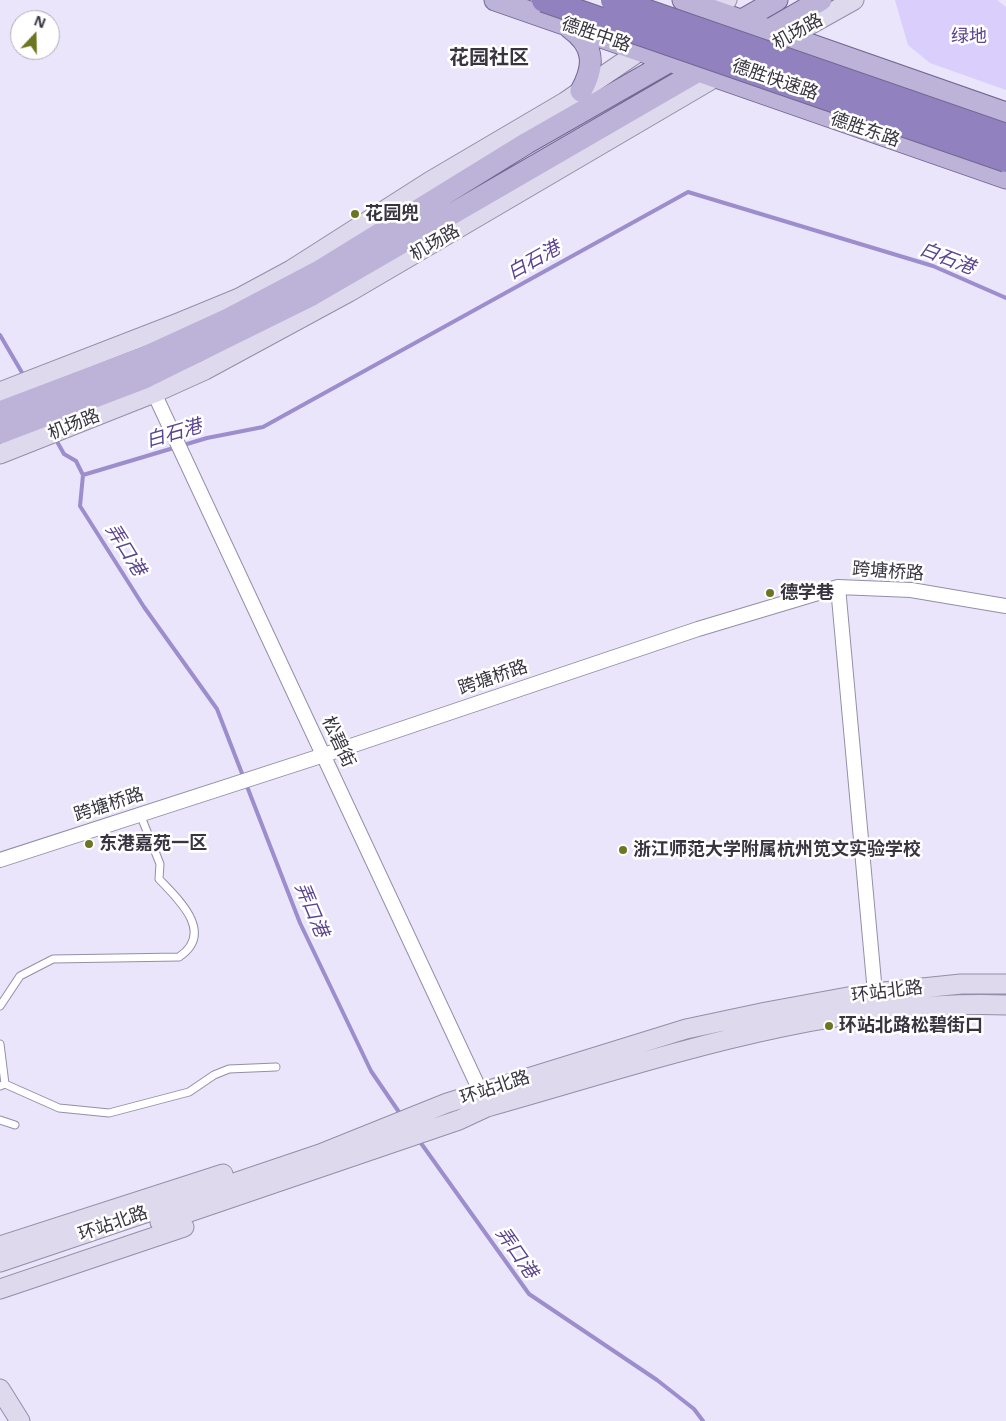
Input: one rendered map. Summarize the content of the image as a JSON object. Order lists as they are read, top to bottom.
{
  "streets": {
    "highway": ["德胜快速路"],
    "main road": [
      "机场路",
      "德胜中路",
      "德胜东路",
      "环站北路"
    ],
    "street": ["跨塘桥路", "松碧街"]
  },
  "crossings": [
    ["机场路", "德胜中路"],
    ["机场路", "德胜东路"],
    ["机场路", "松碧街"],
    ["德胜中路", "德胜东路"],
    ["跨塘桥路", "松碧街"],
    ["松碧街", "环站北路"]
  ],
  "districts": ["花园社区"],
  "water": ["白石港", "弄口港"],
  "parks": ["绿地"],
  "places": [
    "花园兜",
    "德学巷",
    "东港嘉苑一区",
    "浙江师范大学附属杭州笕文实验学校",
    "环站北路松碧街口"
  ],
  "north": "top"
}
